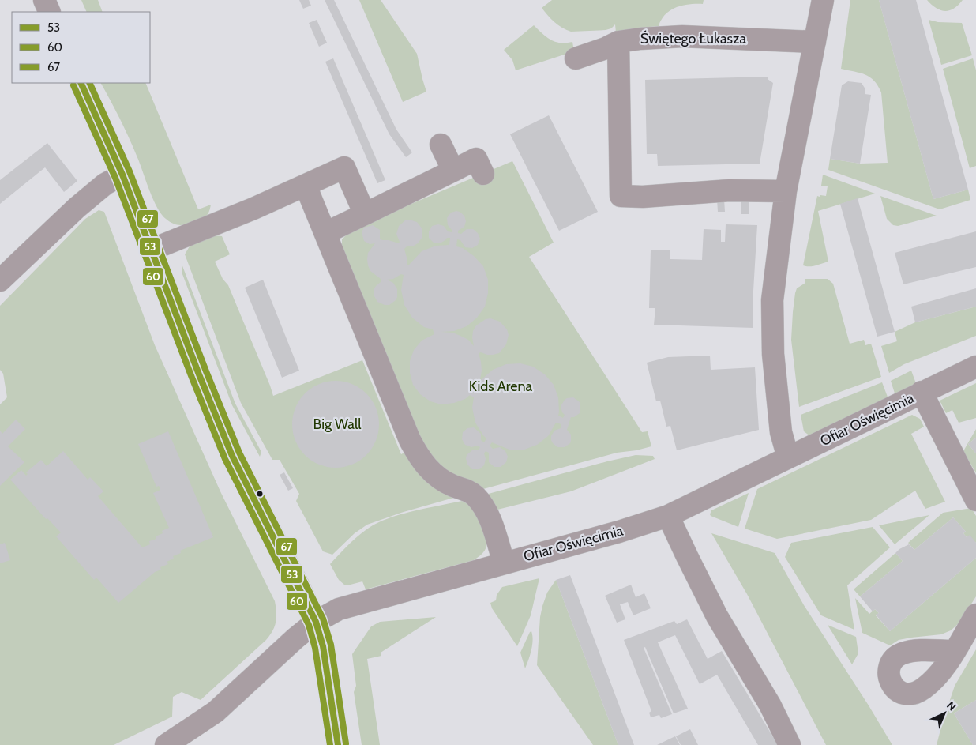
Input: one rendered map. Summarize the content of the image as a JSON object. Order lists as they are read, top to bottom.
{
  "streets": {
    "street": ["Świętego Łukasza", "Ofiar Oświęcimia"]
  },
  "parks": ["Kids Arena", "Big Wall"],
  "lines": ["transit line 53", "transit line 67", "transit line 60"],
  "legend": ["53", "60", "67"],
  "north": "top right"
}
